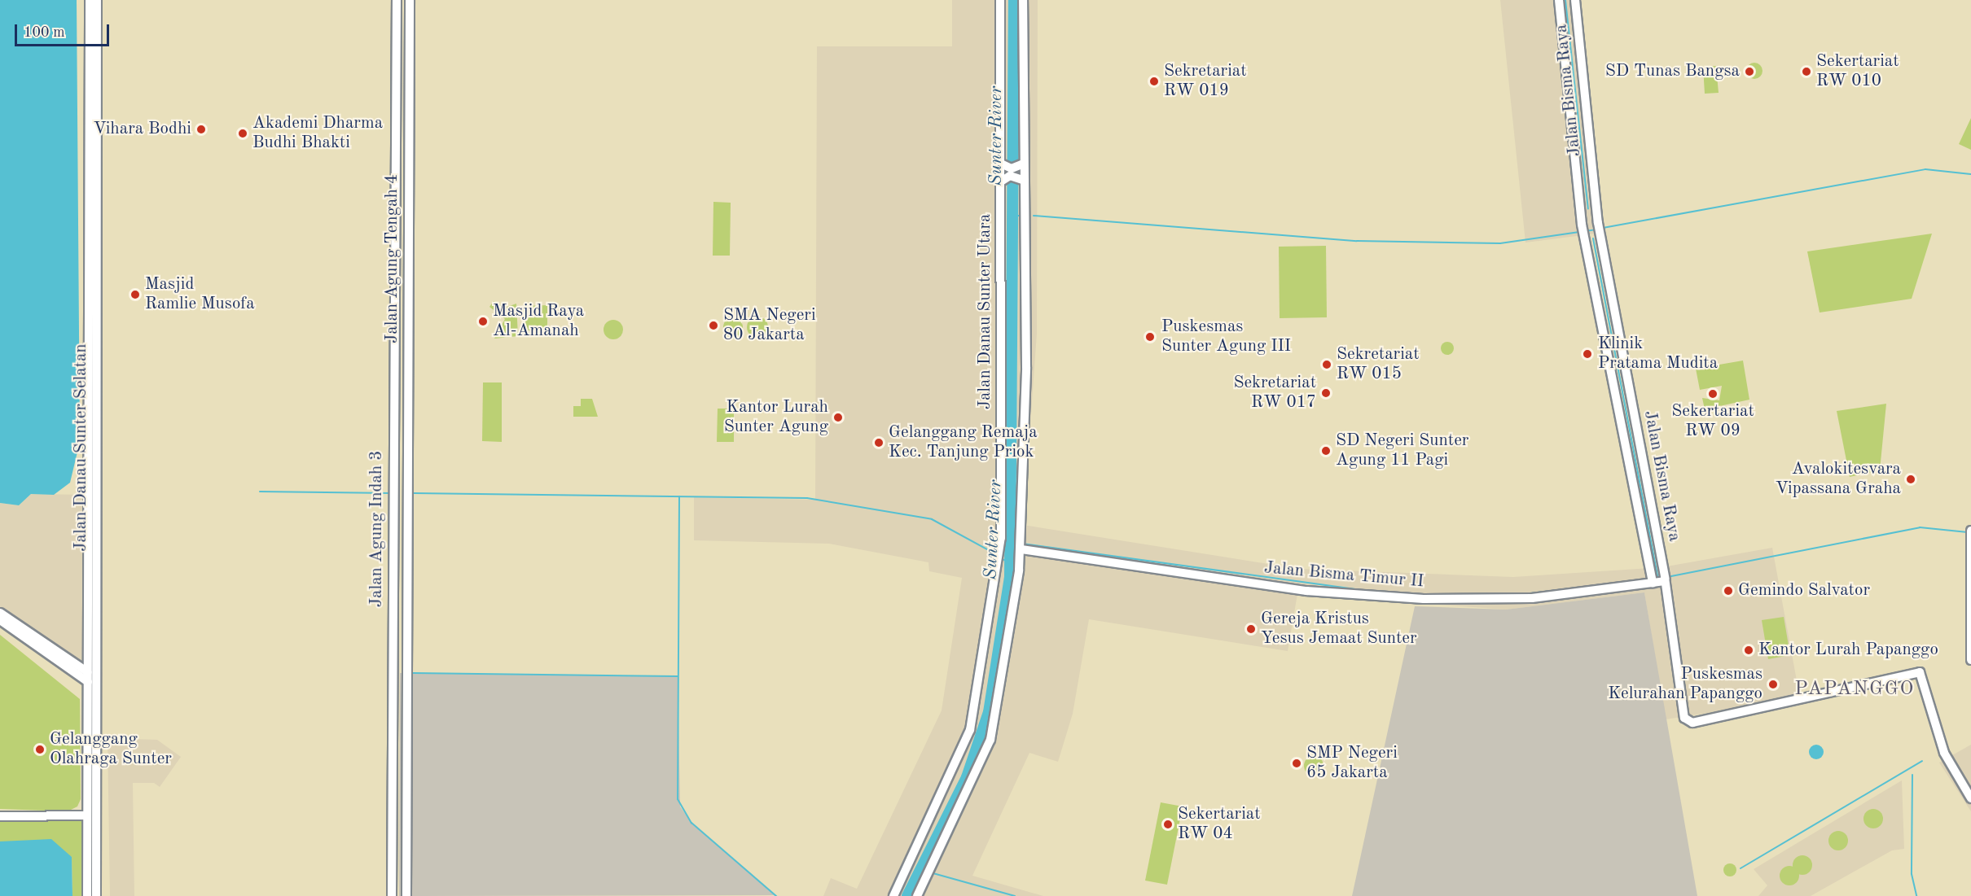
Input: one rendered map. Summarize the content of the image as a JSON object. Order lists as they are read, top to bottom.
{
  "streets": {
    "street": [
      "Jalan Bisma Raya",
      "Jalan Agung Tengah 4",
      "Jalan Danau Sunter Utara",
      "Jalan Danau Sunter Selatan",
      "Jalan Agung Indah 3",
      "Jalan Bisma Timur II"
    ]
  },
  "crossings": [
    ["Jalan Bisma Raya", "Jalan Bisma Timur II"],
    ["Jalan Agung Tengah 4", "Jalan Agung Indah 3"],
    ["Jalan Danau Sunter Utara", "Jalan Bisma Timur II"]
  ],
  "districts": ["PAPANGGO"],
  "water": ["Sunter River"],
  "places": [
    "SD Tunas Bangsa",
    "Sekertariat RW 010",
    "Sekretariat RW 019",
    "Vihara Bodhi",
    "Akademi Dharma Budhi Bhakti",
    "Masjid Ramlie Musofa",
    "Masjid Raya Al-Amanah",
    "SMA Negeri 80 Jakarta",
    "Puskesmas Sunter Agung III",
    "Klinik Pratama Mudita",
    "Sekretariat RW 015",
    "Sekretariat RW 017",
    "Sekertariat RW 09",
    "Kantor Lurah Sunter Agung",
    "Gelanggang Remaja Kec. Tanjung Priok",
    "SD Negeri Sunter Agung 11 Pagi",
    "Avalokitesvara Vipassana Graha",
    "Gemindo Salvator",
    "Gereja Kristus Yesus Jemaat Sunter",
    "Kantor Lurah Papanggo",
    "Puskesmas Kelurahan Papanggo",
    "Gelanggang Olahraga Sunter",
    "SMP Negeri 65 Jakarta",
    "Sekertariat RW 04"
  ],
  "scale_bar": "100 m"
}
